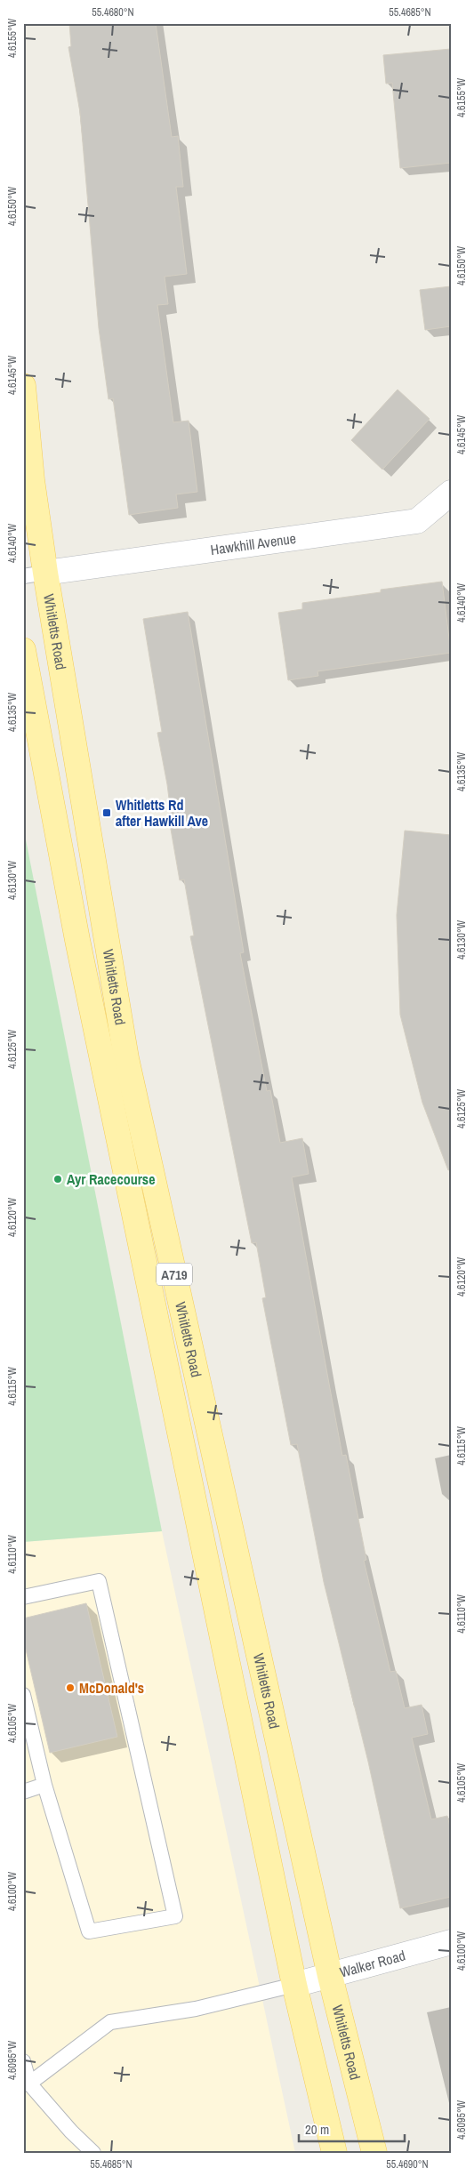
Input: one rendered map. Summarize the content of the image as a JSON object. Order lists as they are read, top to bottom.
{
  "streets": {
    "main road": ["Whitletts Road", "A719"],
    "street": ["Hawkhill Avenue", "Walker Road"]
  },
  "crossings": [
    ["Hawkhill Avenue", "Whitletts Road"],
    ["Whitletts Road", "Walker Road"]
  ],
  "places": {
    "transit": ["Whitletts Rd after Hawkill Ave"],
    "other": ["Ayr Racecourse", "McDonald's"]
  },
  "scale_bar": "20 m",
  "coordinates": [
    "55.4680°N",
    "55.4685°N",
    "4.6155°W",
    "4.6150°W",
    "4.6145°W",
    "4.6140°W",
    "4.6135°W",
    "4.6130°W",
    "4.6125°W",
    "4.6120°W",
    "4.6115°W",
    "4.6110°W",
    "4.6105°W",
    "4.6100°W",
    "4.6095°W",
    "55.4690°N"
  ]
}
